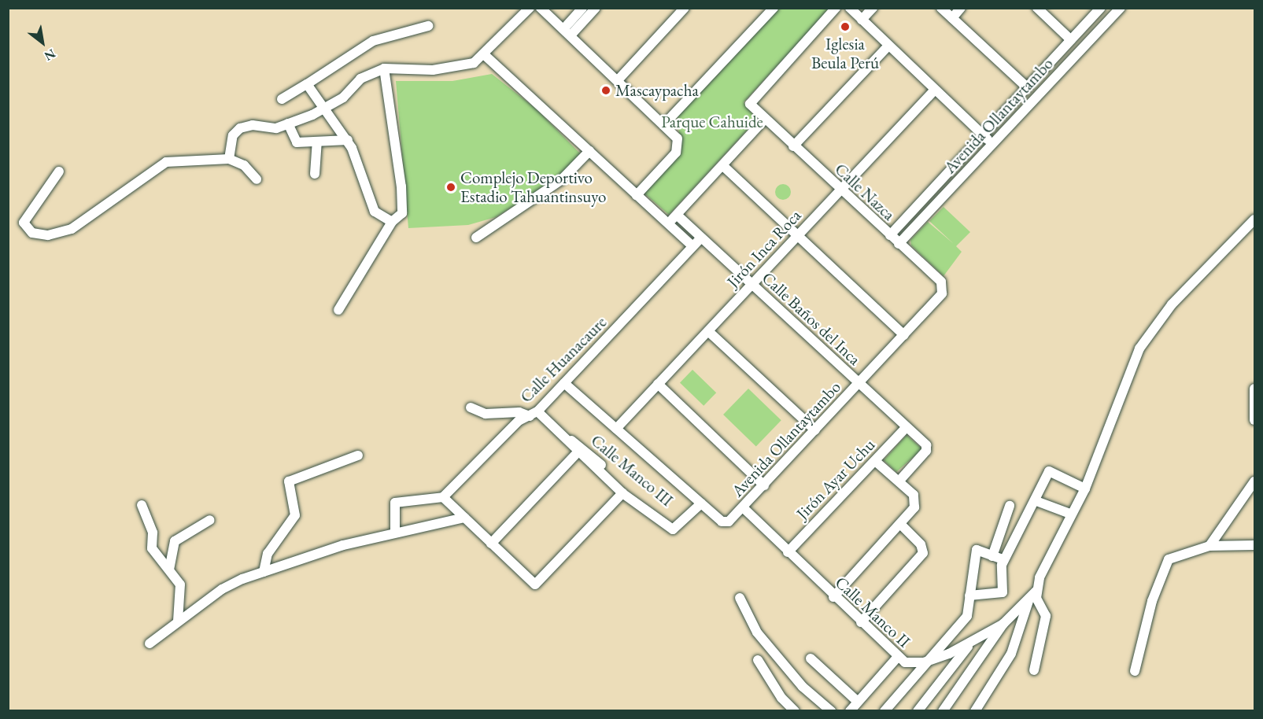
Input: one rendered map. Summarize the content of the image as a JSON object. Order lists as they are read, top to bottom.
{
  "streets": {
    "street": [
      "Avenida Ollantaytambo",
      "Calle Nazca",
      "Jirón Inca Roca",
      "Calle Baños del Inca",
      "Calle Huanacaure",
      "Calle Manco III",
      "Jirón Ayar Uchu",
      "Calle Manco II"
    ]
  },
  "crossings": [
    ["Avenida Ollantaytambo", "Calle Nazca"],
    ["Avenida Ollantaytambo", "Calle Baños del Inca"],
    ["Avenida Ollantaytambo", "Calle Manco II"],
    ["Calle Nazca", "Jirón Inca Roca"],
    ["Jirón Inca Roca", "Calle Baños del Inca"],
    ["Calle Baños del Inca", "Calle Huanacaure"],
    ["Calle Baños del Inca", "Jirón Ayar Uchu"],
    ["Calle Huanacaure", "Calle Manco III"],
    ["Jirón Ayar Uchu", "Calle Manco II"]
  ],
  "parks": ["Parque Cahuide"],
  "places": ["Iglesia Beula Perú", "Mascaypacha", "Complejo Deportivo Estadio Tahuantinsuyo"],
  "north": "bottom right"
}
